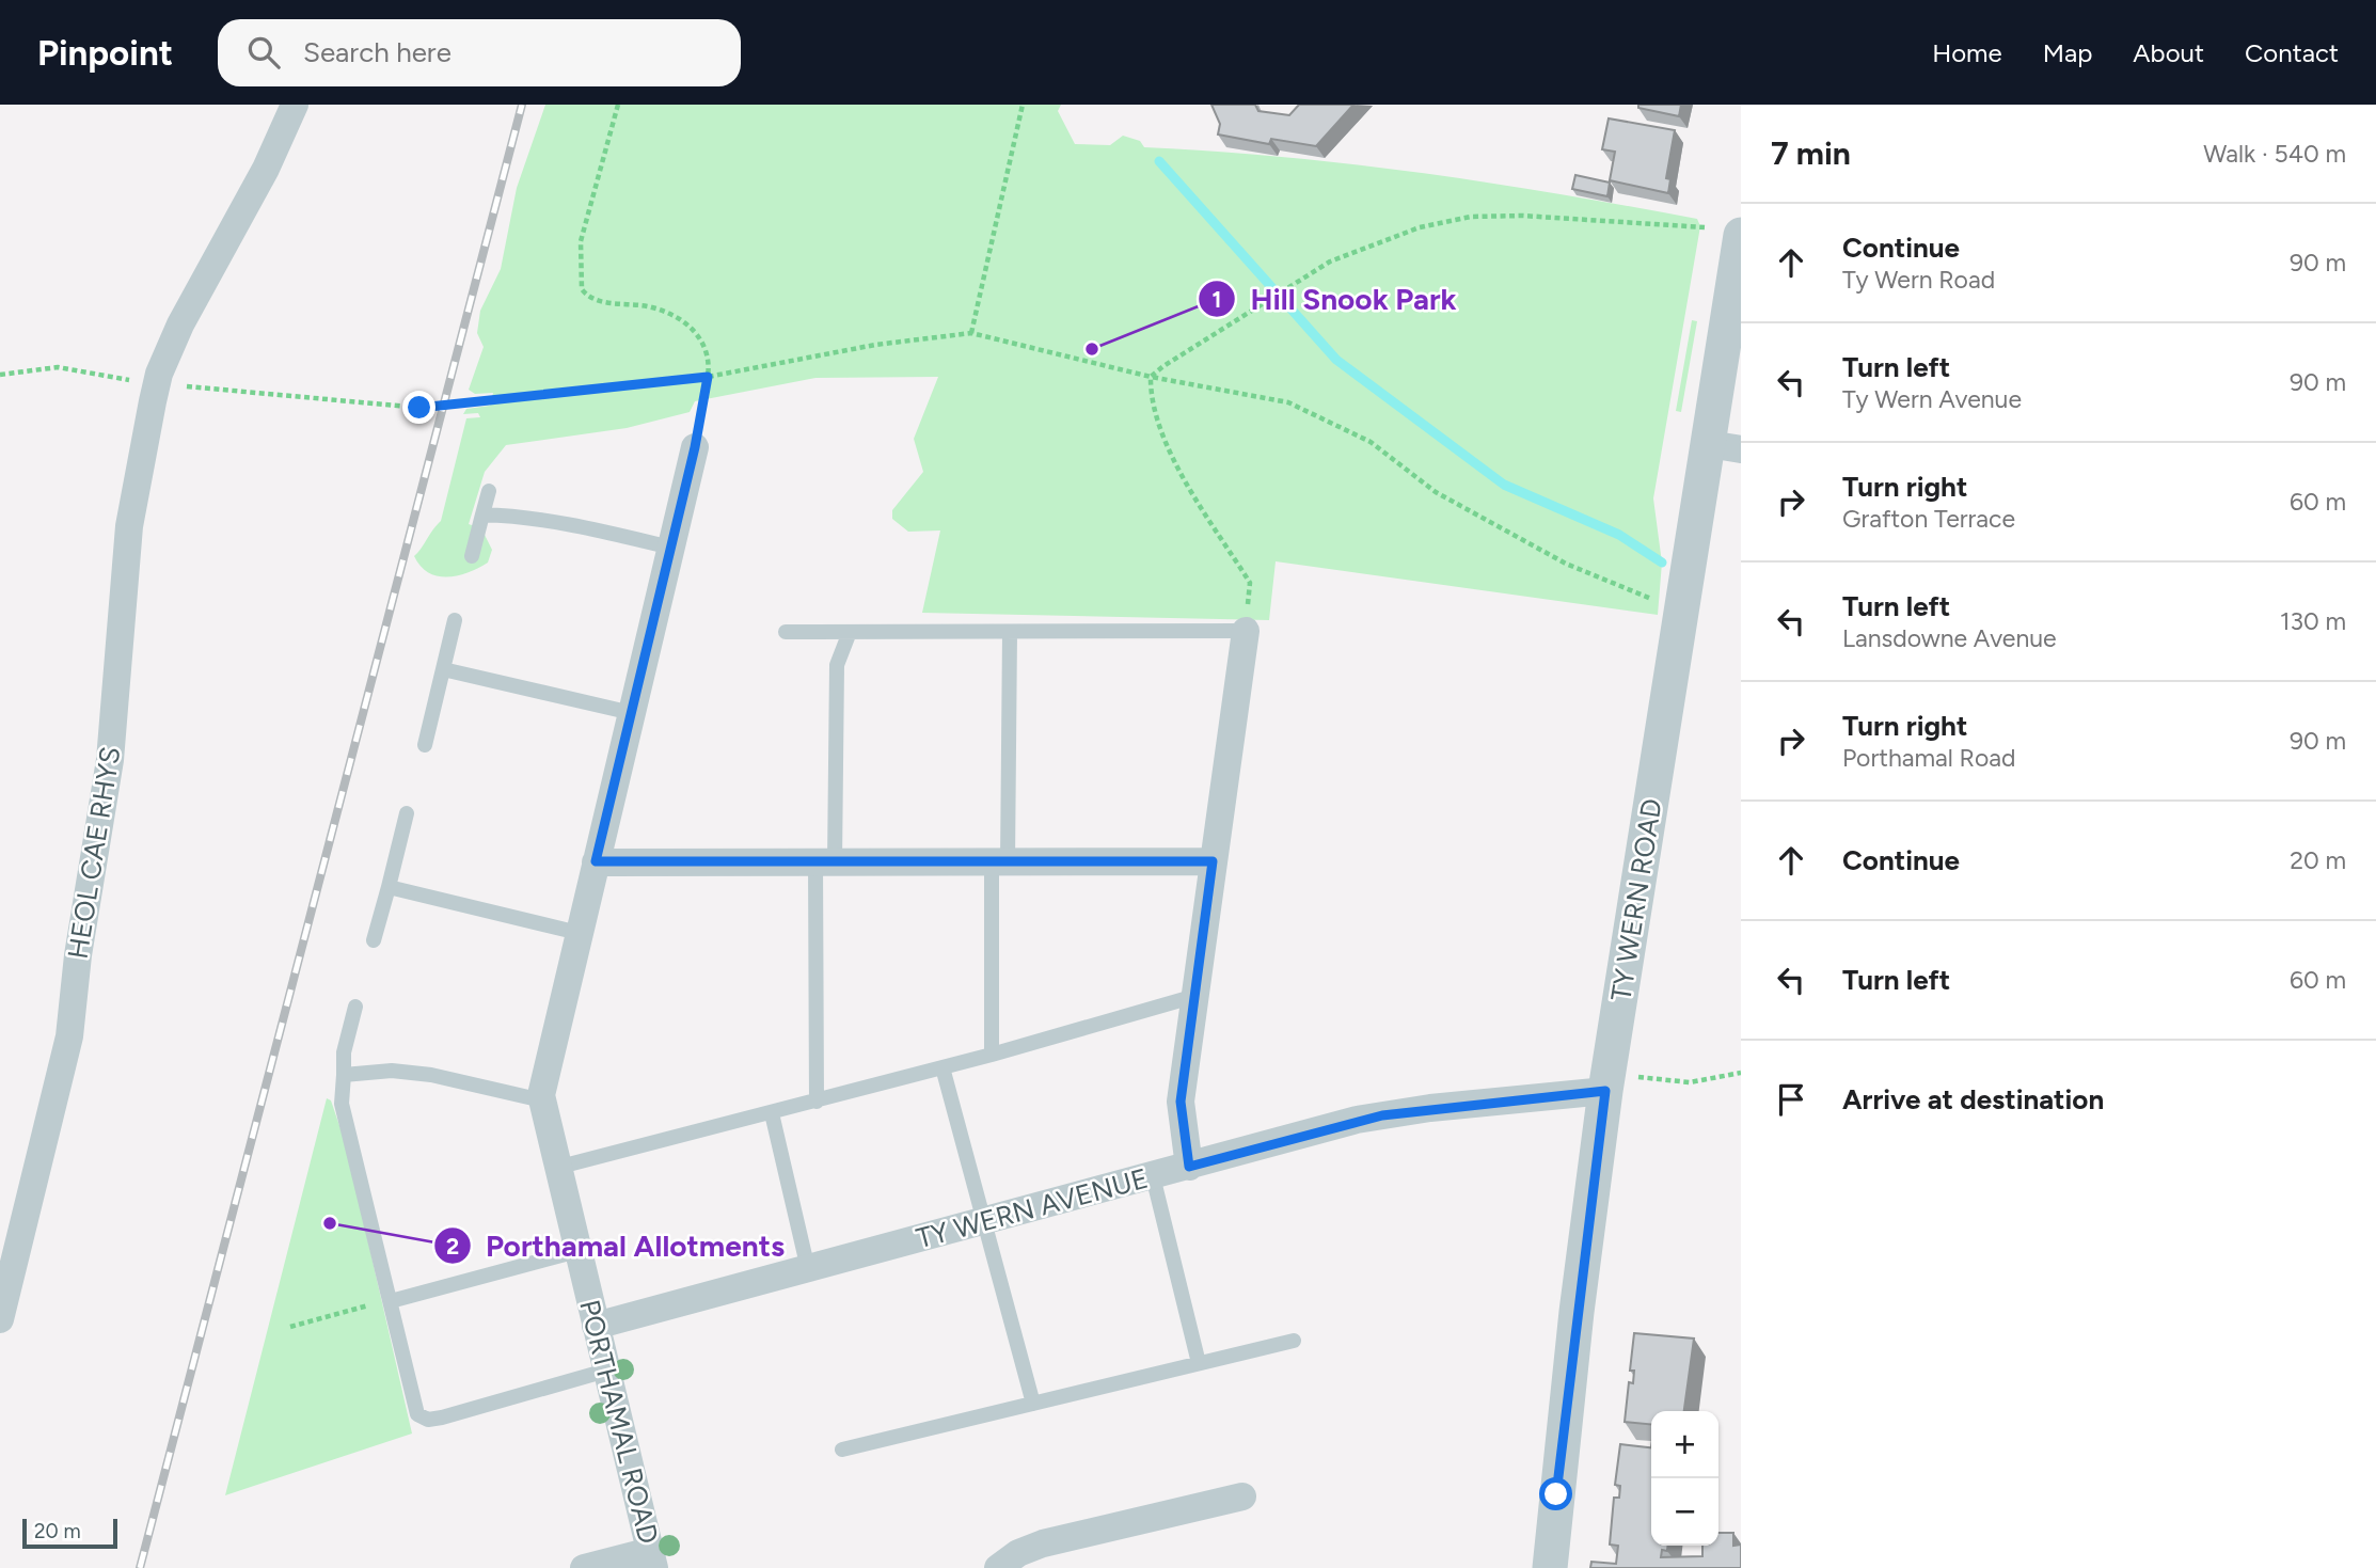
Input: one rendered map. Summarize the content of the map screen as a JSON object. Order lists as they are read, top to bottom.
{
  "streets": {
    "street": [
      "HEOL CAE RHYS",
      "TY WERN ROAD",
      "TY WERN AVENUE",
      "PORTHAMAL ROAD"
    ]
  },
  "crossings": [
    ["TY WERN ROAD", "TY WERN AVENUE"],
    ["TY WERN AVENUE", "PORTHAMAL ROAD"]
  ],
  "places": ["Hill Snook Park", "Porthamal Allotments"],
  "scale_bar": "20 m",
  "page": {
    "header": "Pinpoint",
    "search": "Search here",
    "nav": [
      "Home",
      "Map",
      "About",
      "Contact"
    ],
    "heading": ["7 min", "Walk · 540 m"],
    "list": [
      ["Continue", "Ty Wern Road", "90 m"],
      ["Turn left", "Ty Wern Avenue", "90 m"],
      ["Turn right", "Grafton Terrace", "60 m"],
      ["Turn left", "Lansdowne Avenue", "130 m"],
      ["Turn right", "Porthamal Road", "90 m"],
      ["Continue", "20 m"],
      ["Turn left", "60 m"],
      "Arrive at destination"
    ],
    "map_buttons": ["+", "−"],
    "scale": "20 m"
  }
}
